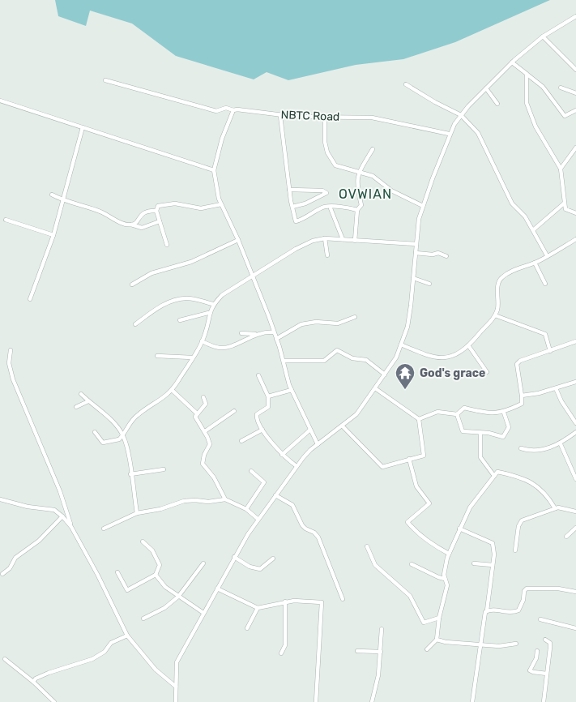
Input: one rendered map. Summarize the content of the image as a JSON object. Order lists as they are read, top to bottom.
{
  "streets": {
    "street": ["NBTC Road"]
  },
  "districts": ["OVWIAN"],
  "places": {
    "temple": ["God's grace"]
  }
}
